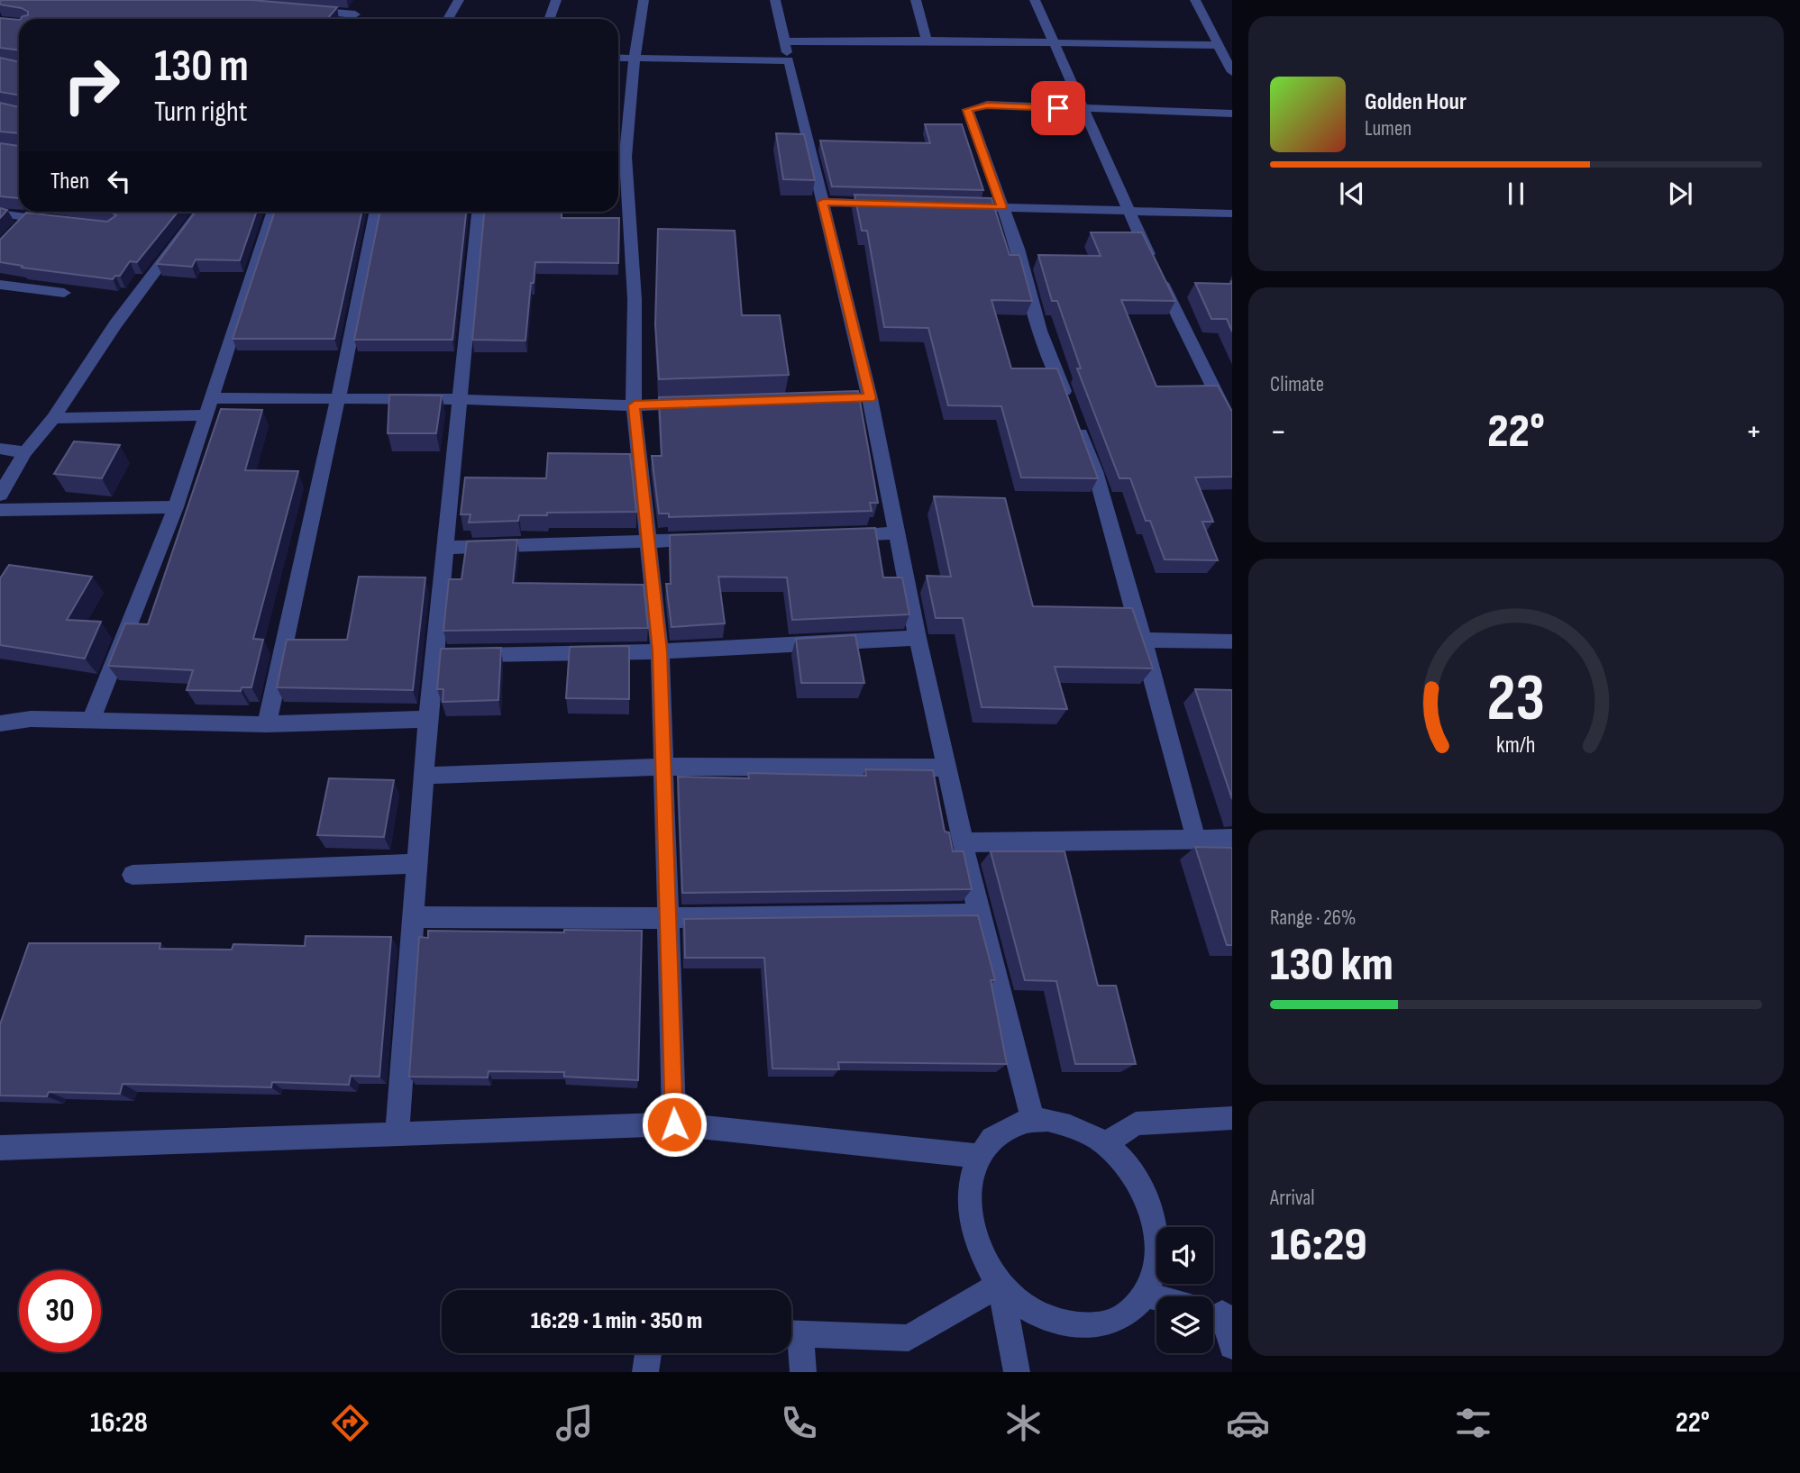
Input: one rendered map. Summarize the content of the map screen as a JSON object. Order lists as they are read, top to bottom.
{
  "page": {
    "turn": ["130 m", "Turn right"],
    "song": ["Golden Hour", "Lumen"],
    "then": "Then",
    "tile": [
      "Climate",
      ["Range · 26%", "130 km"],
      ["Arrival", "16:29"]
    ],
    "heat": ["−", "22°", "+"],
    "limit": "30",
    "trip": "16:29 · 1 min · 350 m",
    "tabs": ["16:28", "22°"],
    "gauge": ["23", "km/h"]
  }
}
